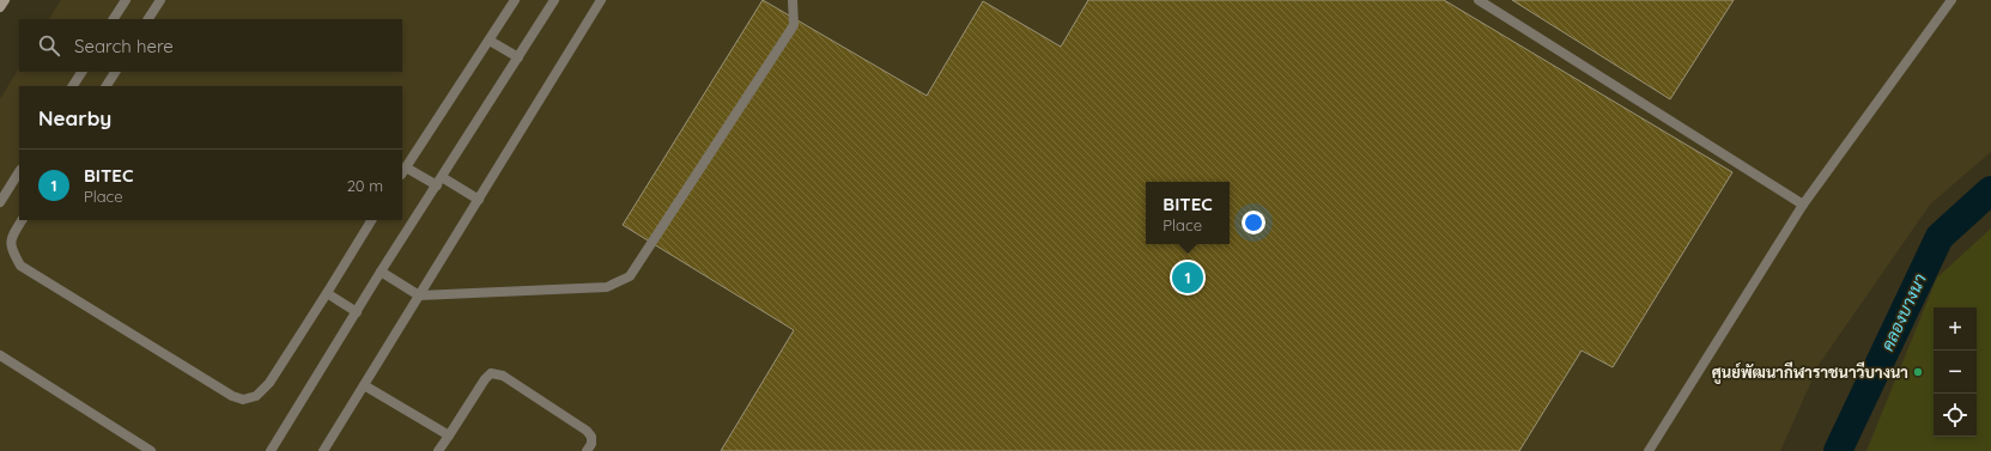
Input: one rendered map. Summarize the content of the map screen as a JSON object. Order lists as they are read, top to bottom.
{
  "water": ["คลองบางนา"],
  "places": ["ศูนย์พัฒนากีฬาราชนาวีบางนา"],
  "page": {
    "search": "Search here",
    "heading": "Nearby",
    "list": [
      {
        "mark": "1",
        "name": "BITEC",
        "note": "Place",
        "value": "20 m"
      }
    ],
    "popup": ["BITEC", "Place"],
    "pins": "1",
    "map_buttons": ["+", "−"]
  }
}
